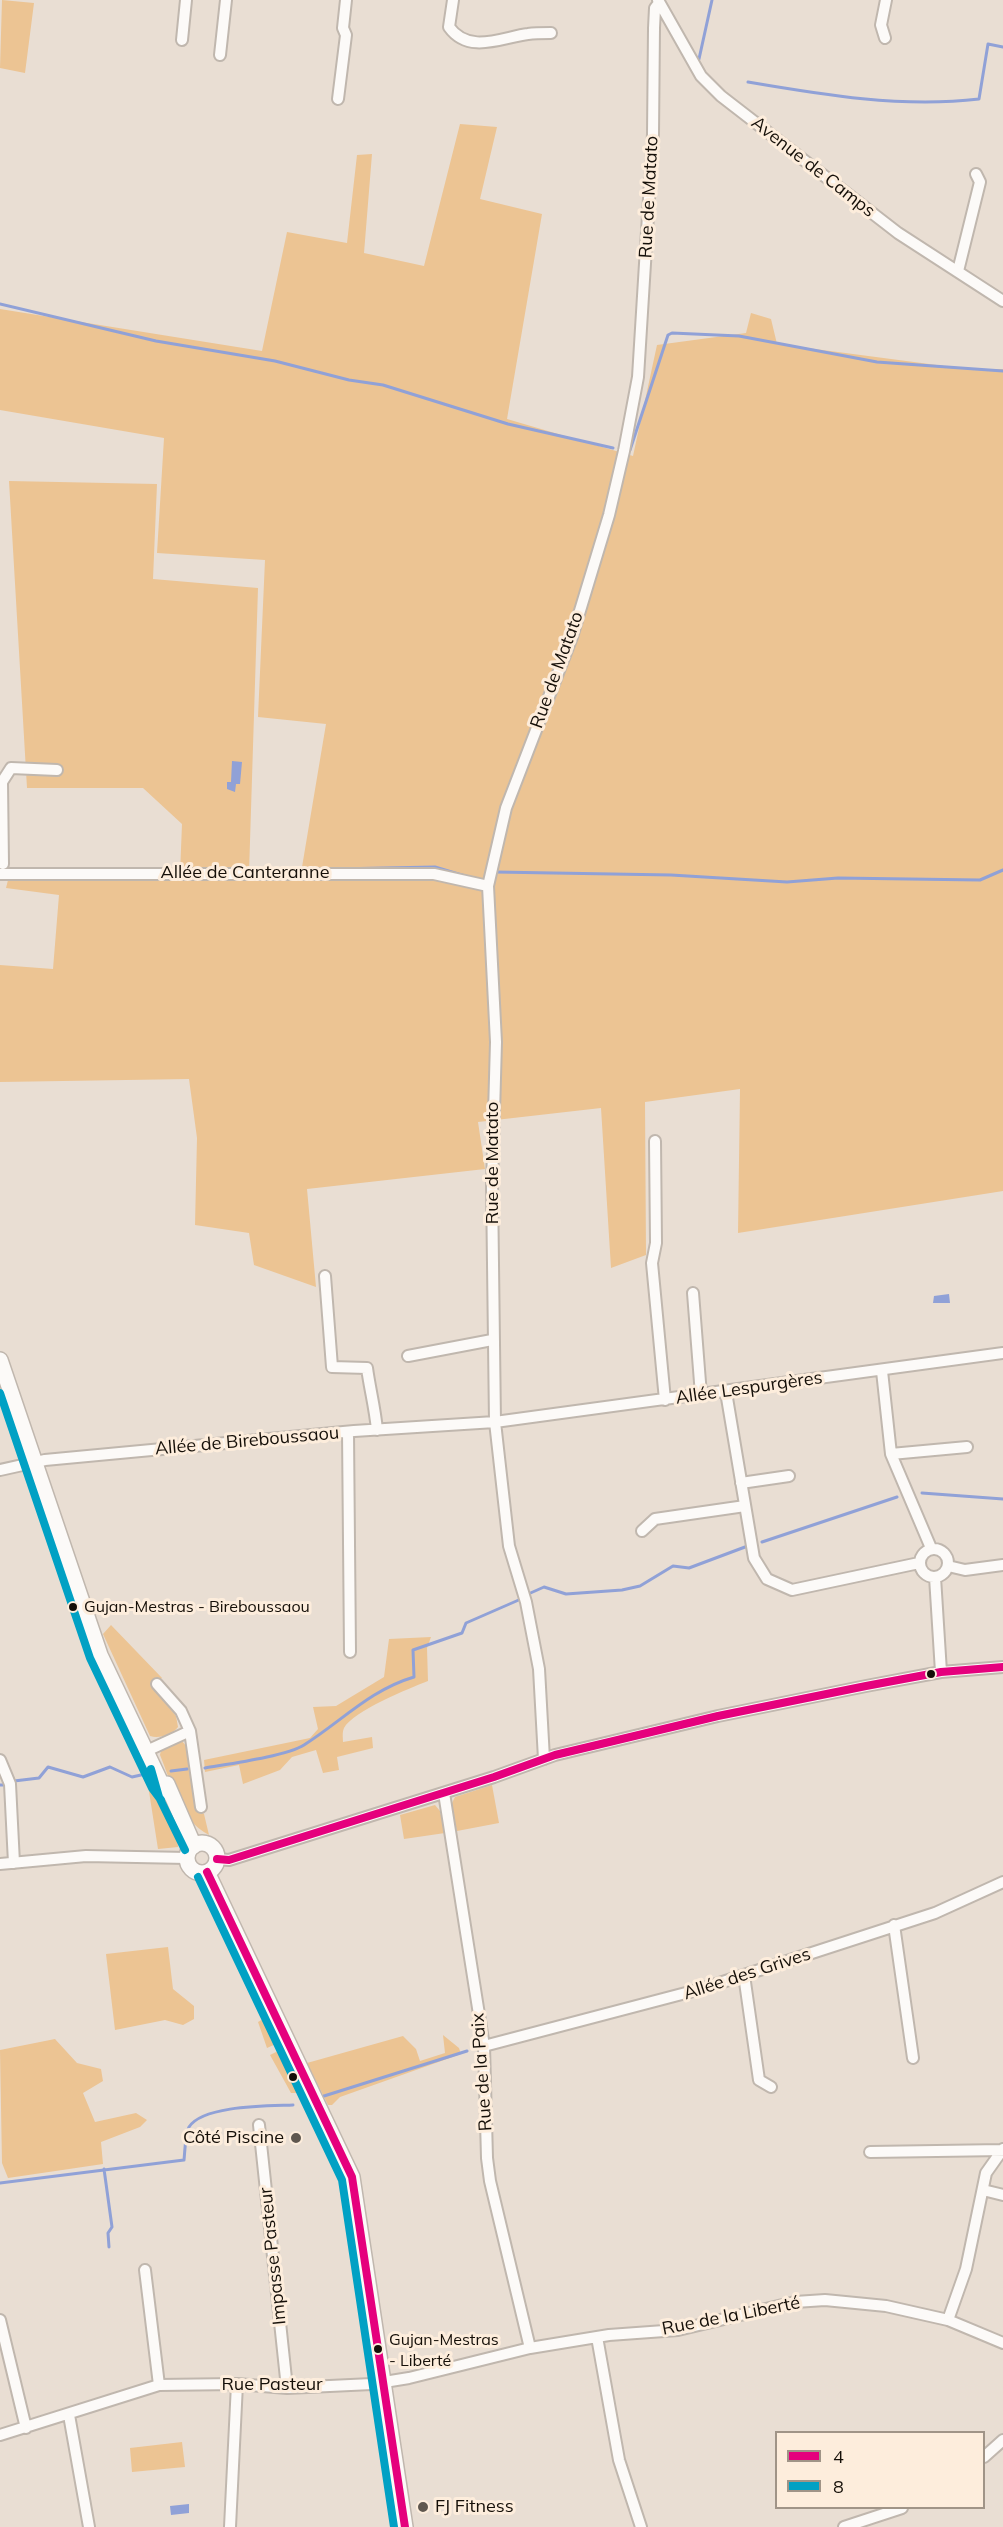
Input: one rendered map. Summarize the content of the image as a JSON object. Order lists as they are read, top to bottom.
{
  "streets": {
    "street": [
      "Avenue de Camps",
      "Rue de Matato",
      "Allée de Canteranne",
      "Allée Lespurgères",
      "Allée de Bireboussaou",
      "Allée des Grives",
      "Rue de la Paix",
      "Impasse Pasteur",
      "Rue de la Liberté",
      "Rue Pasteur"
    ]
  },
  "crossings": [
    ["Avenue de Camps", "Rue de Matato"],
    ["Rue de Matato", "Allée de Canteranne"],
    ["Rue de Matato", "Allée Lespurgères"],
    ["Rue de Matato", "Allée de Bireboussaou"],
    ["Allée Lespurgères", "Allée de Bireboussaou"],
    ["Allée des Grives", "Rue de la Paix"],
    ["Rue de la Paix", "Rue de la Liberté"],
    ["Impasse Pasteur", "Rue Pasteur"],
    ["Rue de la Liberté", "Rue Pasteur"]
  ],
  "places": [
    "Gujan-Mestras - Bireboussaou",
    "Côté Piscine",
    "Gujan-Mestras - Liberté",
    "FJ Fitness"
  ],
  "lines": ["transit line 8", "transit line 4"],
  "legend": ["4", "8"]
}
